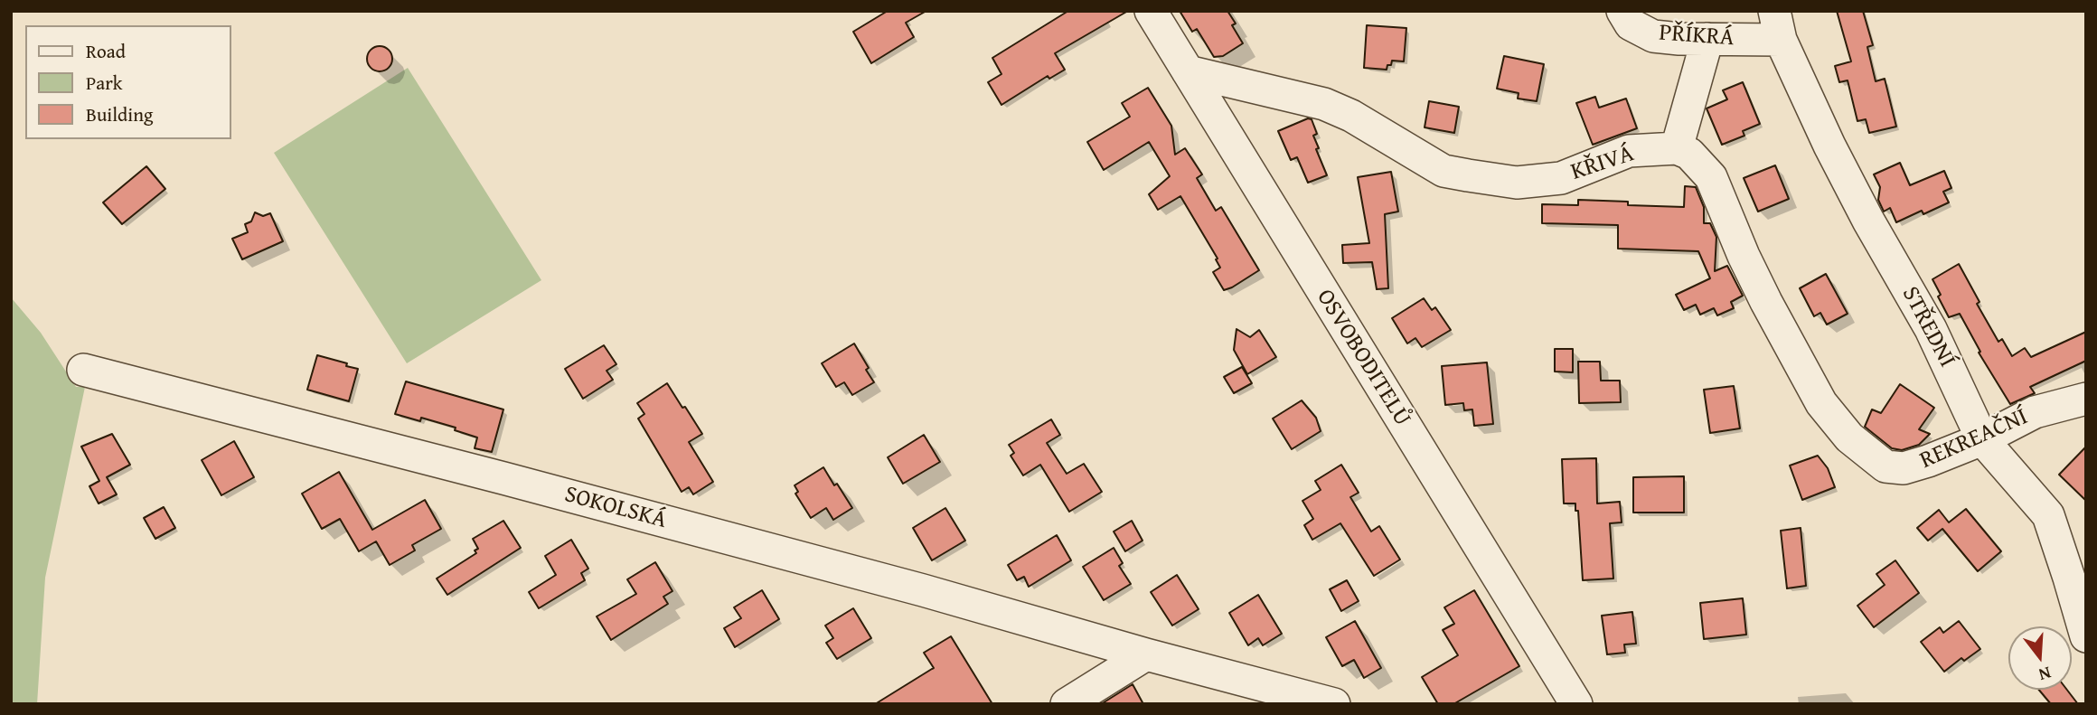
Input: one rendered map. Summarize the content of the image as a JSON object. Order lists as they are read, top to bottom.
{
  "streets": {
    "street": [
      "PŘÍKRÁ",
      "KŘIVÁ",
      "STŘEDNÍ",
      "OSVOBODITELŮ",
      "REKREAČNÍ",
      "SOKOLSKÁ"
    ]
  },
  "crossings": [
    ["PŘÍKRÁ", "STŘEDNÍ"],
    ["KŘIVÁ", "OSVOBODITELŮ"],
    ["KŘIVÁ", "REKREAČNÍ"],
    ["STŘEDNÍ", "REKREAČNÍ"]
  ],
  "legend": ["Road", "Park", "Building"],
  "north": "bottom"
}
